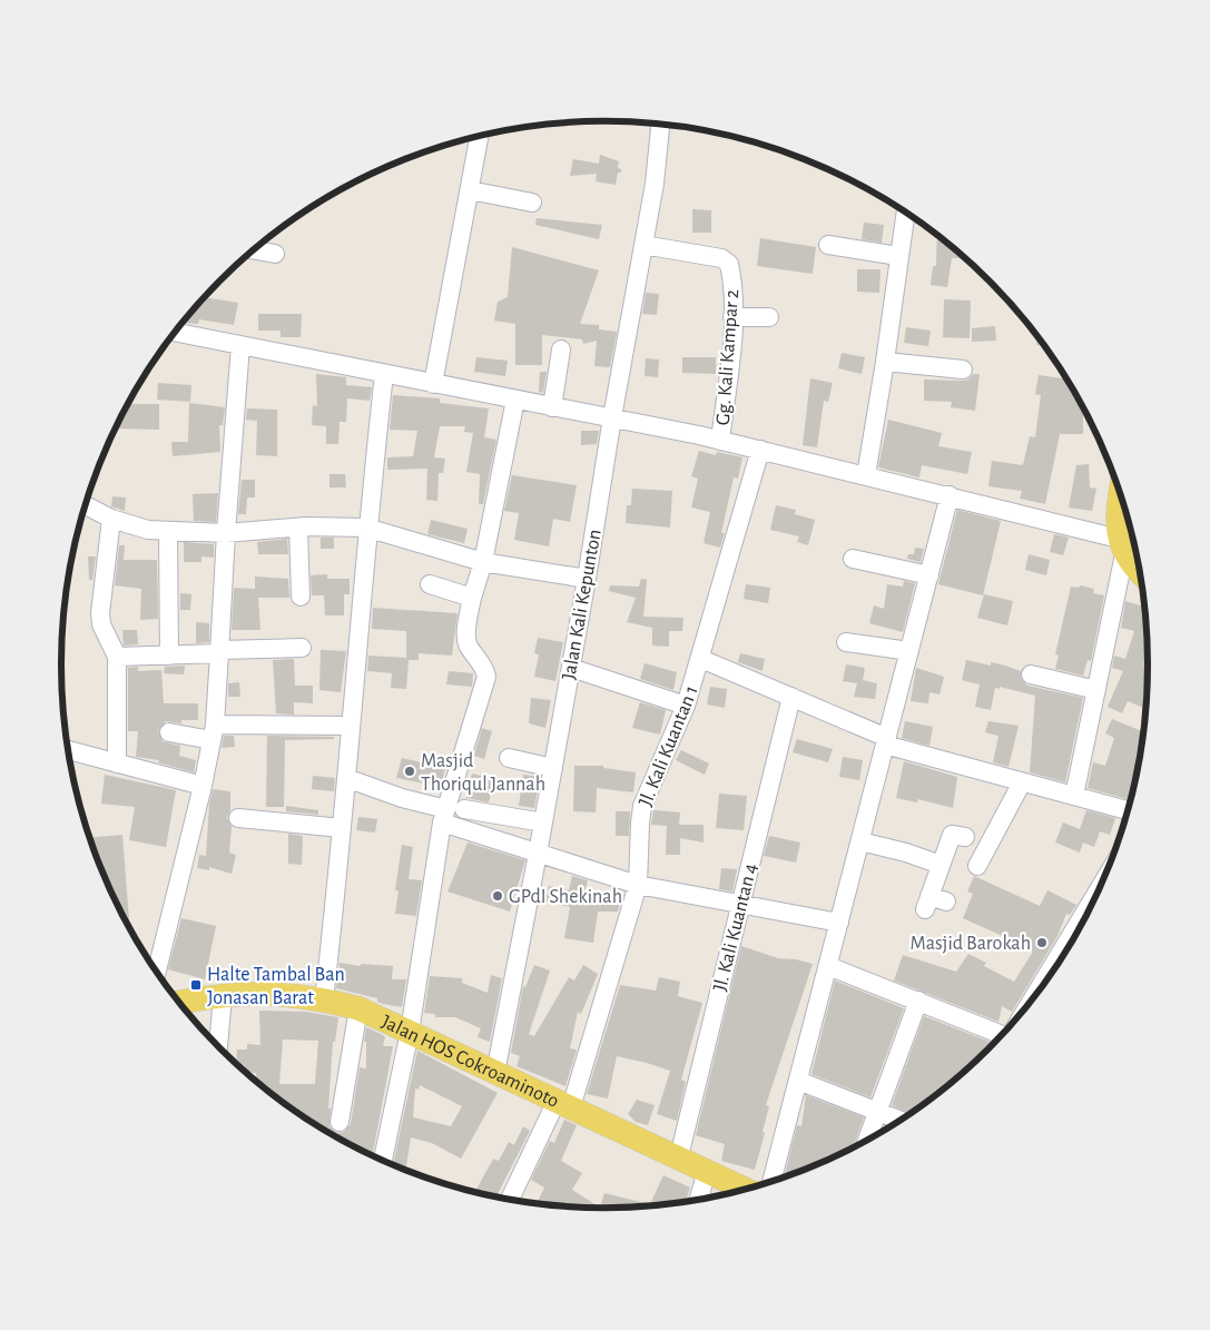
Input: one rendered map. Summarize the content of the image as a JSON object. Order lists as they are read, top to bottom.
{
  "streets": {
    "main road": ["Jalan HOS Cokroaminoto"],
    "street": [
      "Gg. Kali Kampar 2",
      "Jalan Kali Kepunton",
      "Jl. Kali Kuantan 1",
      "Jl. Kali Kuantan 4"
    ]
  },
  "crossings": [
    ["Gg. Kali Kampar 2", "Jalan Kali Kepunton"],
    ["Jalan Kali Kepunton", "Jalan HOS Cokroaminoto"],
    ["Jl. Kali Kuantan 1", "Jalan HOS Cokroaminoto"],
    ["Jl. Kali Kuantan 4", "Jalan HOS Cokroaminoto"]
  ],
  "places": {
    "other": ["Masjid Thoriqul Jannah", "GPdI Shekinah", "Masjid Barokah"],
    "transit": ["Halte Tambal Ban Jonasan Barat"]
  }
}
